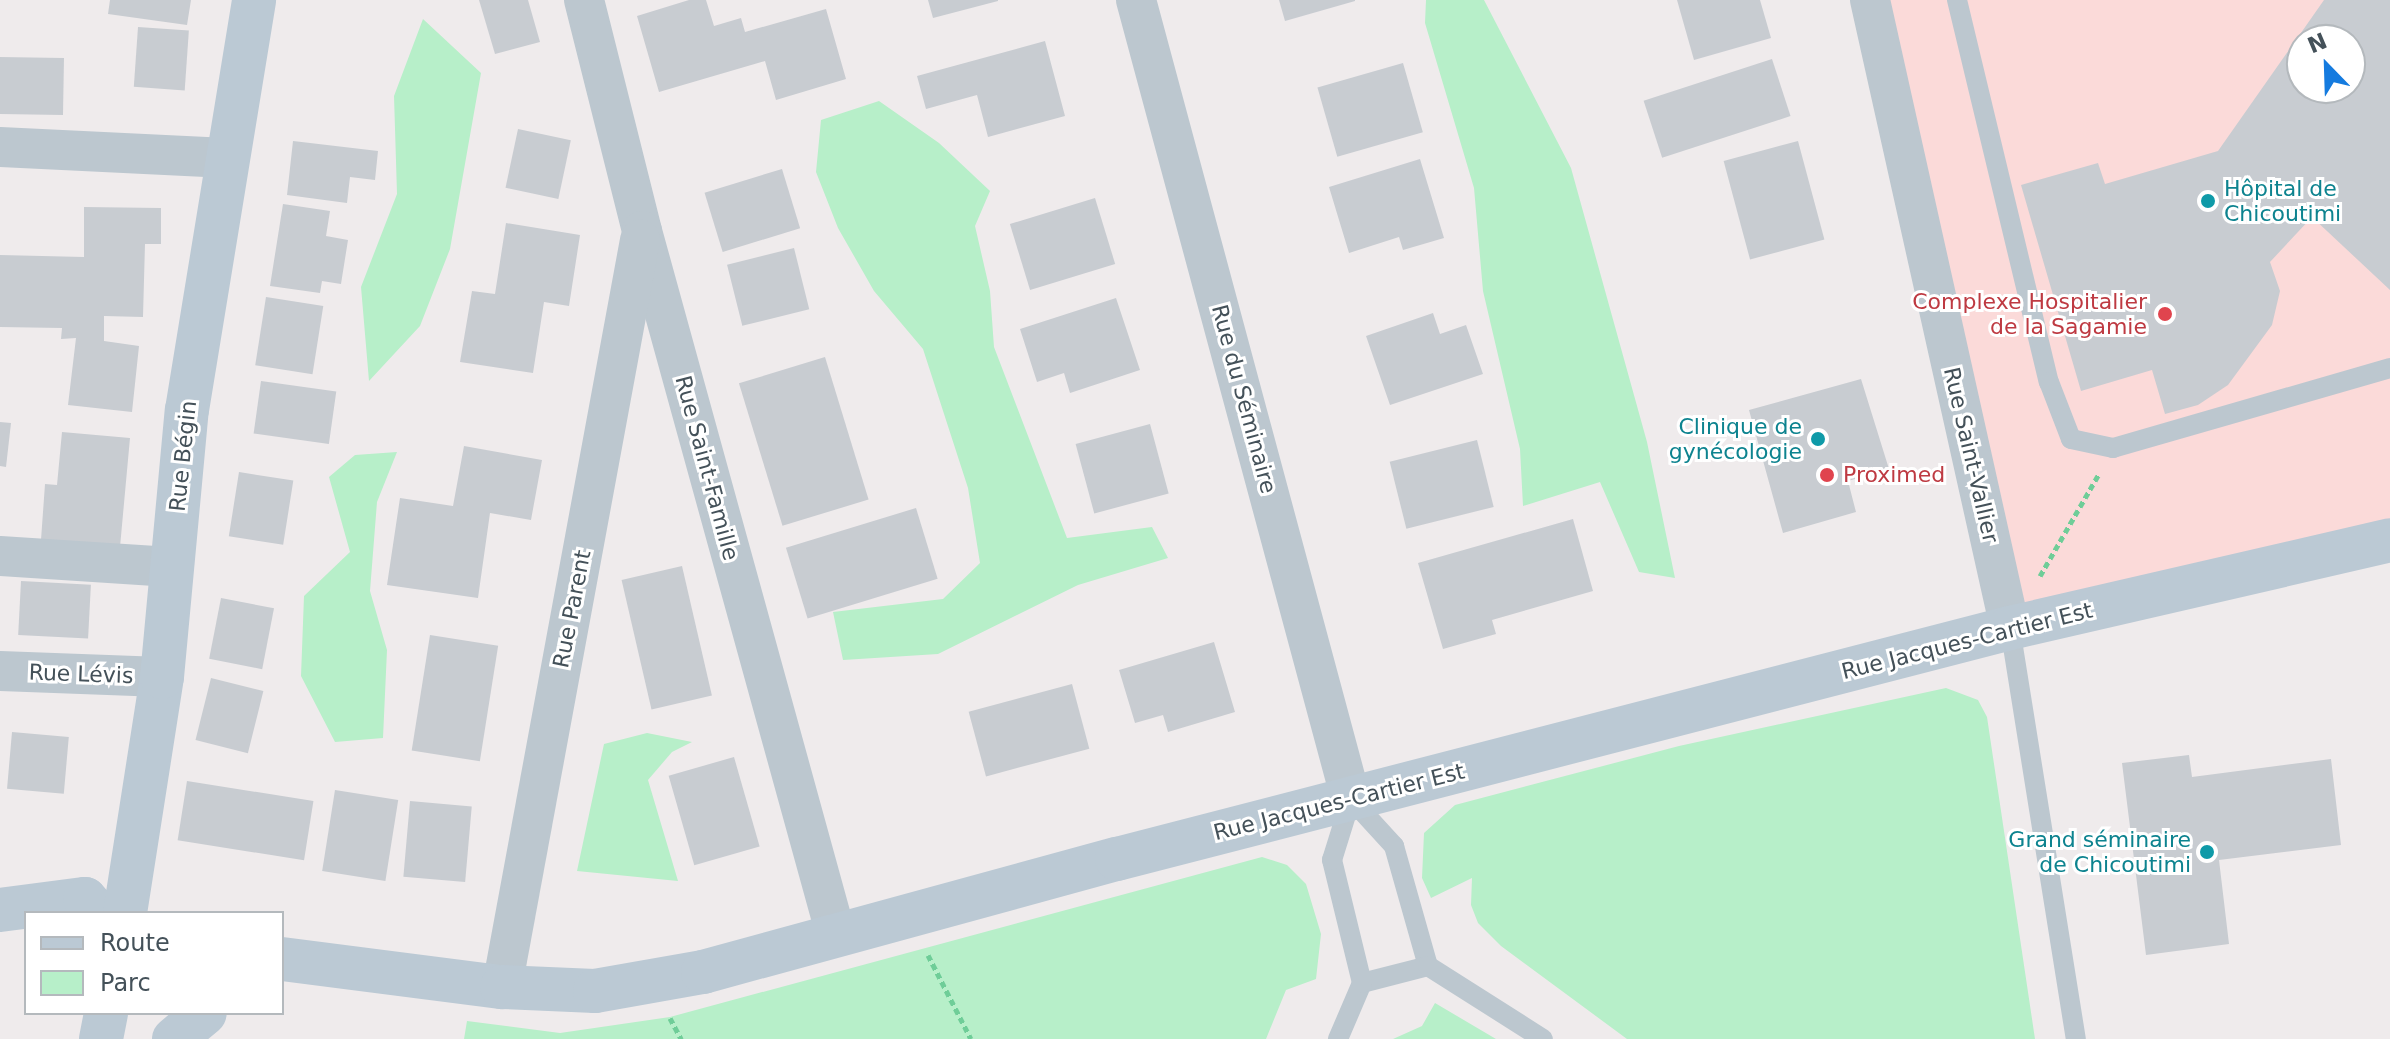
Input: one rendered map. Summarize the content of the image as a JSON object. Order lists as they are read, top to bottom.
{
  "streets": {
    "main road": ["Rue Bégin", "Rue Jacques-Cartier Est"],
    "street": [
      "Rue du Séminaire",
      "Rue Saint-Vallier",
      "Rue Saint-Famille",
      "Rue Parent",
      "Rue Lévis"
    ]
  },
  "crossings": [
    ["Rue du Séminaire", "Rue Jacques-Cartier Est"],
    ["Rue Saint-Vallier", "Rue Jacques-Cartier Est"],
    ["Rue Bégin", "Rue Lévis"],
    ["Rue Saint-Famille", "Rue Parent"],
    ["Rue Saint-Famille", "Rue Jacques-Cartier Est"],
    ["Rue Parent", "Rue Jacques-Cartier Est"]
  ],
  "places": [
    "Hôpital de Chicoutimi",
    "Complexe Hospitalier de la Sagamie",
    "Clinique de gynécologie",
    "Proximed",
    "Grand séminaire de Chicoutimi"
  ],
  "legend": ["Route", "Parc"],
  "north": "top left"
}
